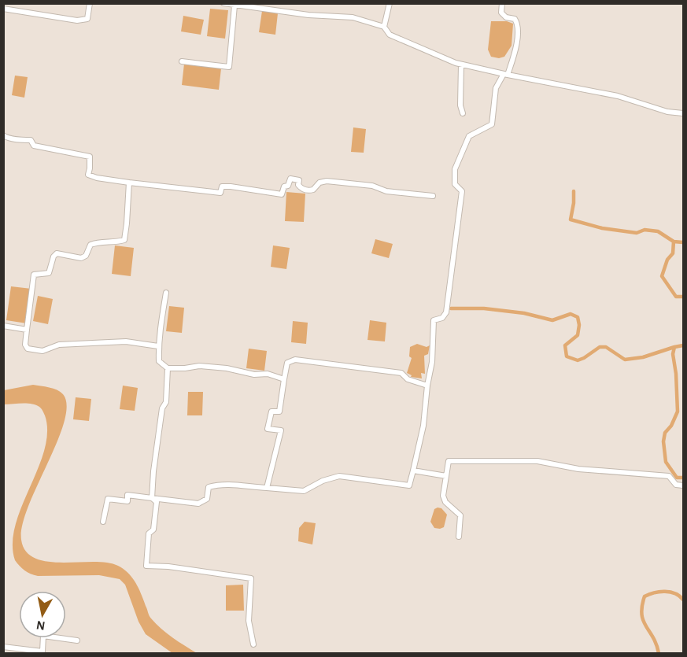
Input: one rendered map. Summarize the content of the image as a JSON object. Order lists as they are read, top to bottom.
{
  "north": "bottom"
}
